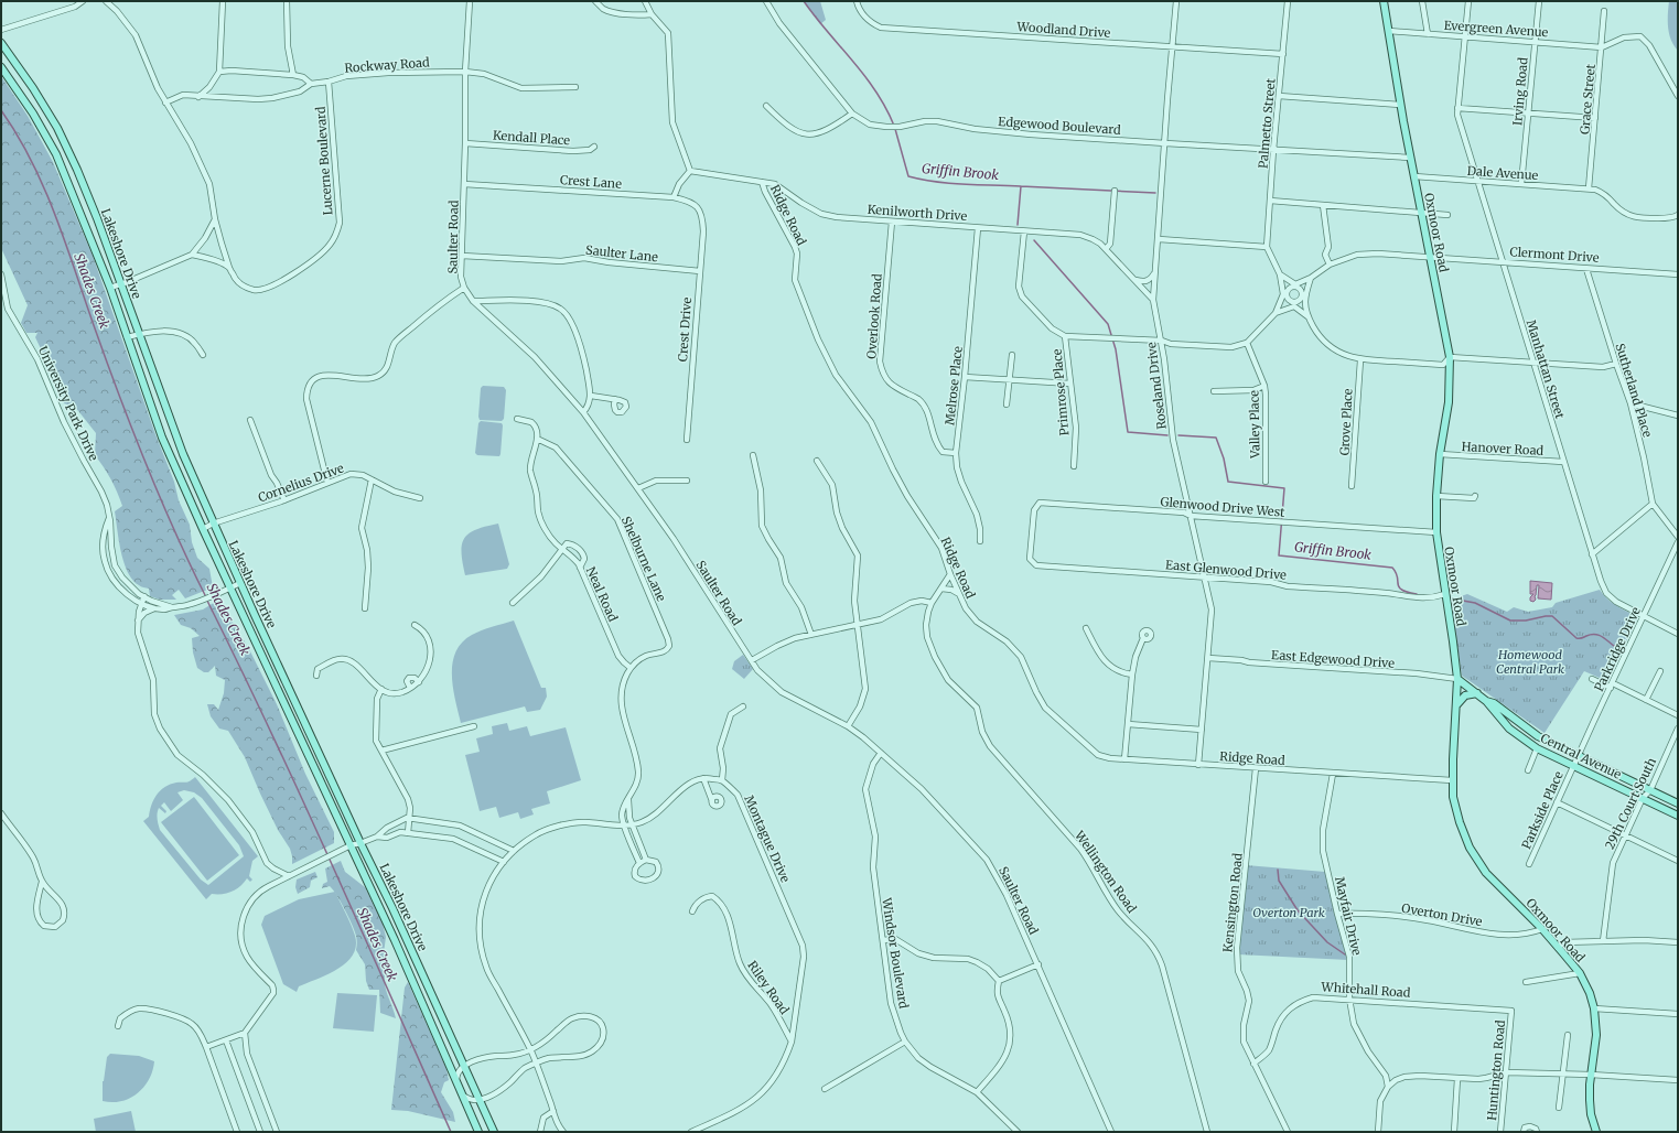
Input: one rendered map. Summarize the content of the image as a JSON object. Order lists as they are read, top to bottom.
{
  "streets": {
    "main road": ["Oxmoor Road", "Lakeshore Drive", "Central Avenue"],
    "street": [
      "Evergreen Avenue",
      "Woodland Drive",
      "Rockway Road",
      "Irving Road",
      "Grace Street",
      "Palmetto Street",
      "Edgewood Boulevard",
      "Kendall Place",
      "Lucerne Boulevard",
      "Dale Avenue",
      "Crest Lane",
      "Kenilworth Drive",
      "Ridge Road",
      "Saulter Road",
      "Saulter Lane",
      "Clermont Drive",
      "Overlook Road",
      "Crest Drive",
      "Manhattan Street",
      "Melrose Place",
      "Roseland Drive",
      "Sutherland Place",
      "Primrose Place",
      "University Park Drive",
      "Grove Place",
      "Valley Place",
      "Hanover Road",
      "Cornelius Drive",
      "Glenwood Drive West",
      "Shelburne Lane",
      "East Glenwood Drive",
      "Neal Road",
      "Parkridge Drive",
      "East Edgewood Drive",
      "29th Court South",
      "Parkside Place",
      "Montague Drive",
      "Wellington Road",
      "Kensington Road",
      "Overton Drive",
      "Mayfair Drive",
      "Windsor Boulevard",
      "Riley Road",
      "Whitehall Road",
      "Huntington Road"
    ]
  },
  "crossings": [
    ["Evergreen Avenue", "Irving Road"],
    ["Evergreen Avenue", "Grace Street"],
    ["Evergreen Avenue", "Oxmoor Road"],
    ["Evergreen Avenue", "Manhattan Street"],
    ["Woodland Drive", "Palmetto Street"],
    ["Woodland Drive", "Roseland Drive"],
    ["Rockway Road", "Lucerne Boulevard"],
    ["Rockway Road", "Saulter Road"],
    ["Irving Road", "Dale Avenue"],
    ["Grace Street", "Dale Avenue"],
    ["Palmetto Street", "Edgewood Boulevard"],
    ["Palmetto Street", "Kenilworth Drive"],
    ["Palmetto Street", "Roseland Drive"],
    ["Palmetto Street", "Valley Place"],
    ["Edgewood Boulevard", "Oxmoor Road"],
    ["Edgewood Boulevard", "Roseland Drive"],
    ["Kendall Place", "Saulter Road"],
    ["Dale Avenue", "Oxmoor Road"],
    ["Dale Avenue", "Manhattan Street"],
    ["Crest Lane", "Saulter Road"],
    ["Crest Lane", "Crest Drive"],
    ["Kenilworth Drive", "Ridge Road"],
    ["Kenilworth Drive", "Overlook Road"],
    ["Kenilworth Drive", "Melrose Place"],
    ["Kenilworth Drive", "Roseland Drive"],
    ["Kenilworth Drive", "Primrose Place"],
    ["Kenilworth Drive", "Valley Place"],
    ["Ridge Road", "Oxmoor Road"],
    ["Ridge Road", "Roseland Drive"],
    ["Ridge Road", "Kensington Road"],
    ["Ridge Road", "Mayfair Drive"],
    ["Oxmoor Road", "Clermont Drive"],
    ["Oxmoor Road", "Grove Place"],
    ["Oxmoor Road", "Hanover Road"],
    ["Oxmoor Road", "Glenwood Drive West"],
    ["Oxmoor Road", "East Glenwood Drive"],
    ["Oxmoor Road", "East Edgewood Drive"],
    ["Oxmoor Road", "Central Avenue"],
    ["Oxmoor Road", "Overton Drive"],
    ["Saulter Road", "Saulter Lane"],
    ["Saulter Road", "Windsor Boulevard"],
    ["Lakeshore Drive", "University Park Drive"],
    ["Lakeshore Drive", "Cornelius Drive"],
    ["Saulter Lane", "Crest Drive"],
    ["Clermont Drive", "Manhattan Street"],
    ["Clermont Drive", "Sutherland Place"],
    ["Clermont Drive", "Grove Place"],
    ["Overlook Road", "Melrose Place"],
    ["Manhattan Street", "Hanover Road"],
    ["Manhattan Street", "Parkridge Drive"],
    ["Roseland Drive", "Valley Place"],
    ["Roseland Drive", "Glenwood Drive West"],
    ["Roseland Drive", "East Glenwood Drive"],
    ["Roseland Drive", "East Edgewood Drive"],
    ["Glenwood Drive West", "East Glenwood Drive"],
    ["Shelburne Lane", "Neal Road"],
    ["Parkridge Drive", "Central Avenue"],
    ["Parkridge Drive", "Parkside Place"],
    ["East Edgewood Drive", "Central Avenue"],
    ["Central Avenue", "29th Court South"],
    ["Central Avenue", "Parkside Place"],
    ["Montague Drive", "Riley Road"],
    ["Kensington Road", "Whitehall Road"],
    ["Overton Drive", "Mayfair Drive"],
    ["Mayfair Drive", "Whitehall Road"],
    ["Whitehall Road", "Huntington Road"]
  ],
  "water": ["Griffin Brook", "Shades Creek"],
  "parks": ["Homewood Central Park", "Overton Park"]
}
